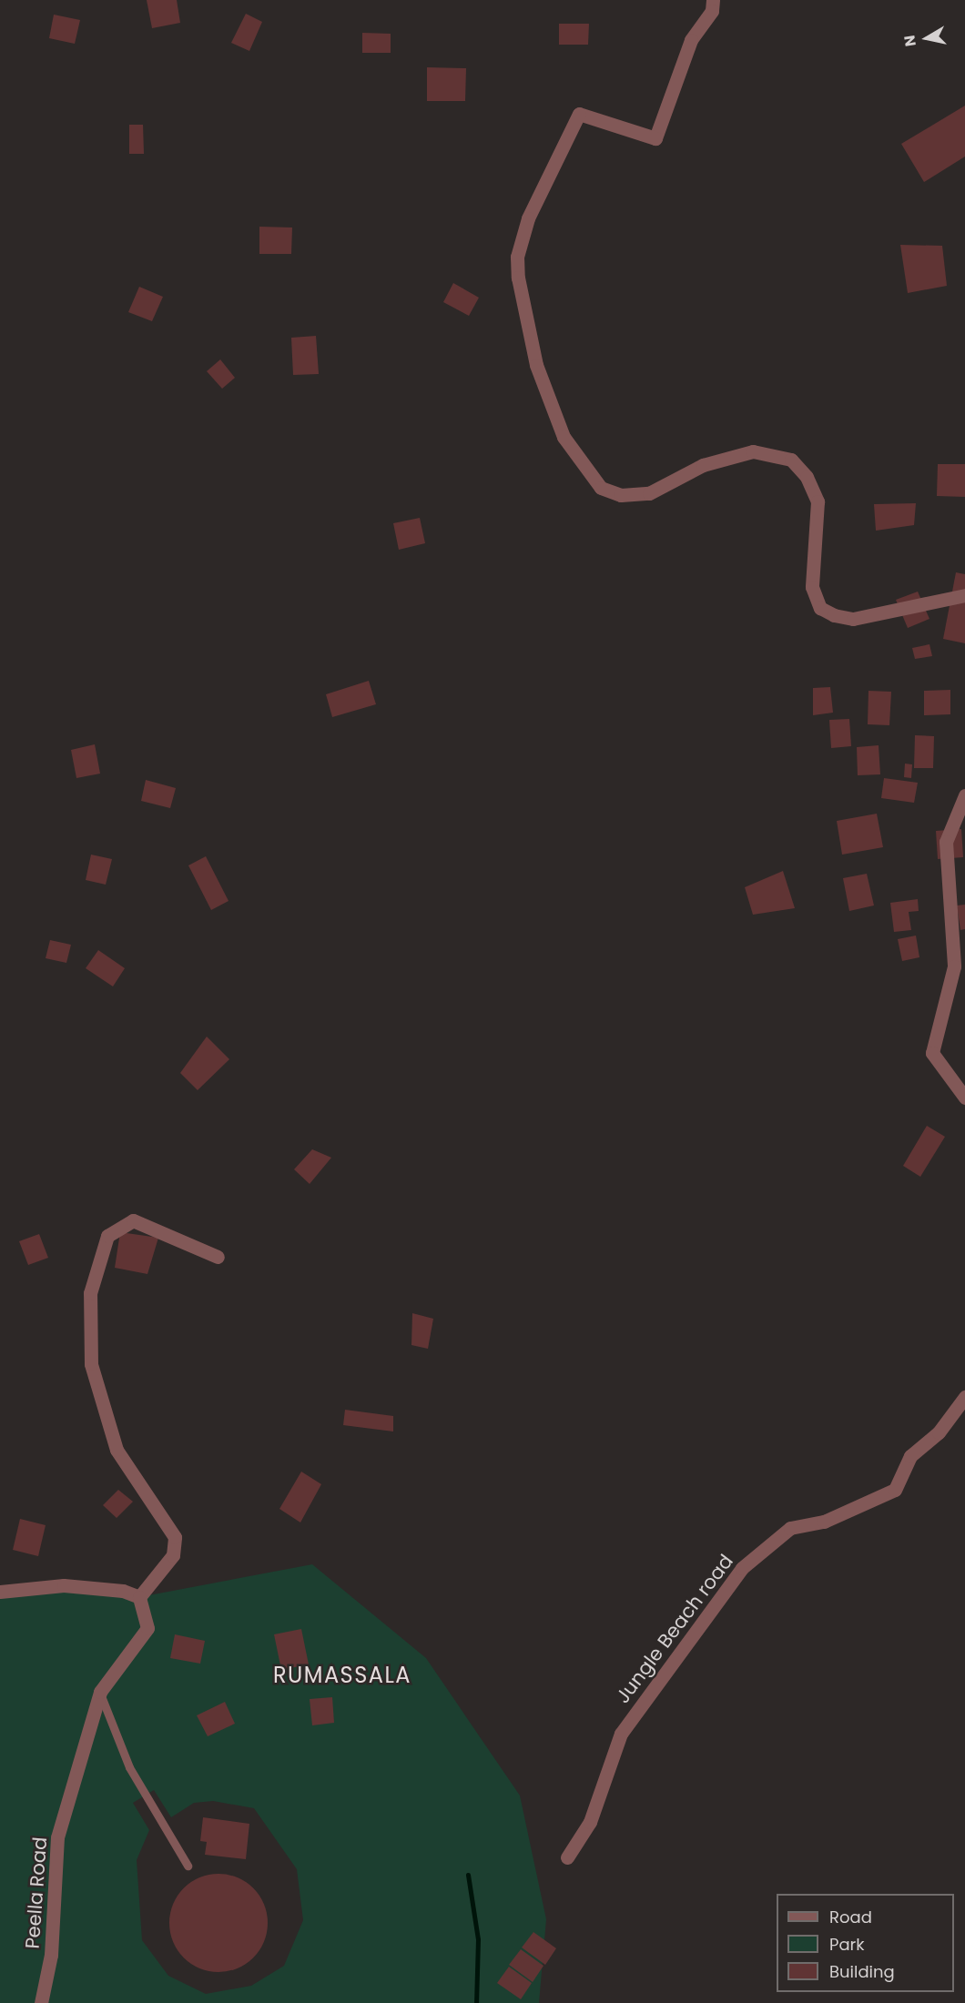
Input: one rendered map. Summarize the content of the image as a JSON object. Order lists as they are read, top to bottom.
{
  "streets": {
    "street": ["Jungle Beach road", "Peella Road"]
  },
  "districts": ["RUMASSALA"],
  "legend": ["Road", "Park", "Building"],
  "north": "left"
}
